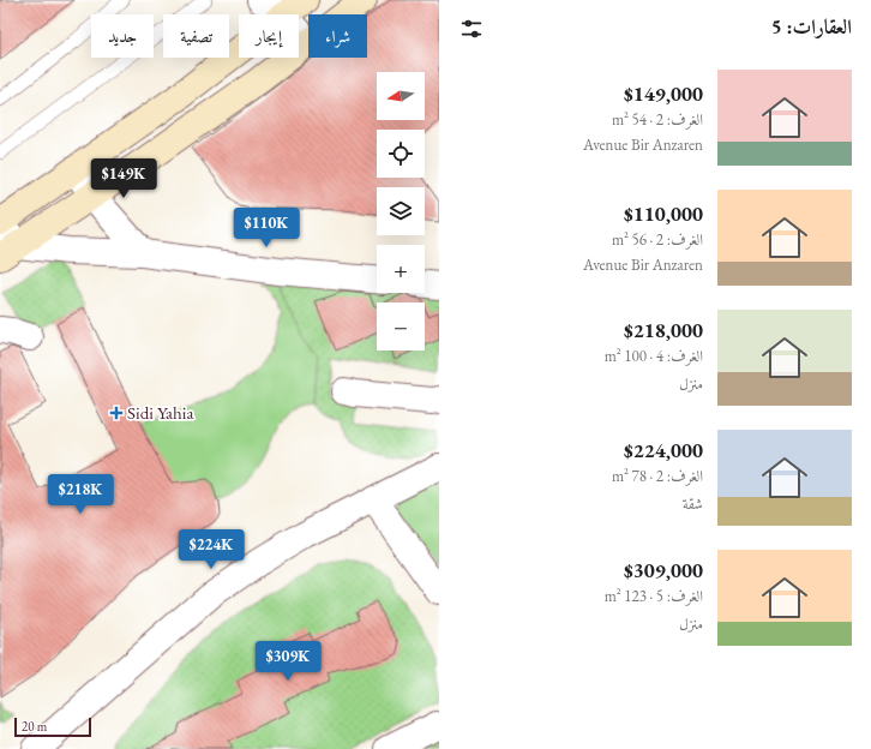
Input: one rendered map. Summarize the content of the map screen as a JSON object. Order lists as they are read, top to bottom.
{
  "places": {
    "health": ["Sidi Yahia"]
  },
  "scale_bar": "20 m",
  "north": "left",
  "page": {
    "heading": "العقارات: 5",
    "chip": [
      "شراء",
      "إيجار",
      "تصفية",
      "جديد"
    ],
    "list": [
      {
        "name": "$149,000",
        "note": "الغرف: 2 · 54 m² · Avenue Bir Anzaren"
      },
      {
        "name": "$110,000",
        "note": "الغرف: 2 · 56 m² · Avenue Bir Anzaren"
      },
      {
        "name": "$218,000",
        "note": "الغرف: 4 · 100 m² · منزل"
      },
      {
        "name": "$224,000",
        "note": "الغرف: 2 · 78 m² · شقة"
      },
      {
        "name": "$309,000",
        "note": "الغرف: 5 · 123 m² · منزل"
      }
    ],
    "map_buttons": ["+", "−"],
    "price": [
      "$149K",
      "$110K",
      "$218K",
      "$224K",
      "$309K"
    ],
    "scale": "20 m"
  }
}
